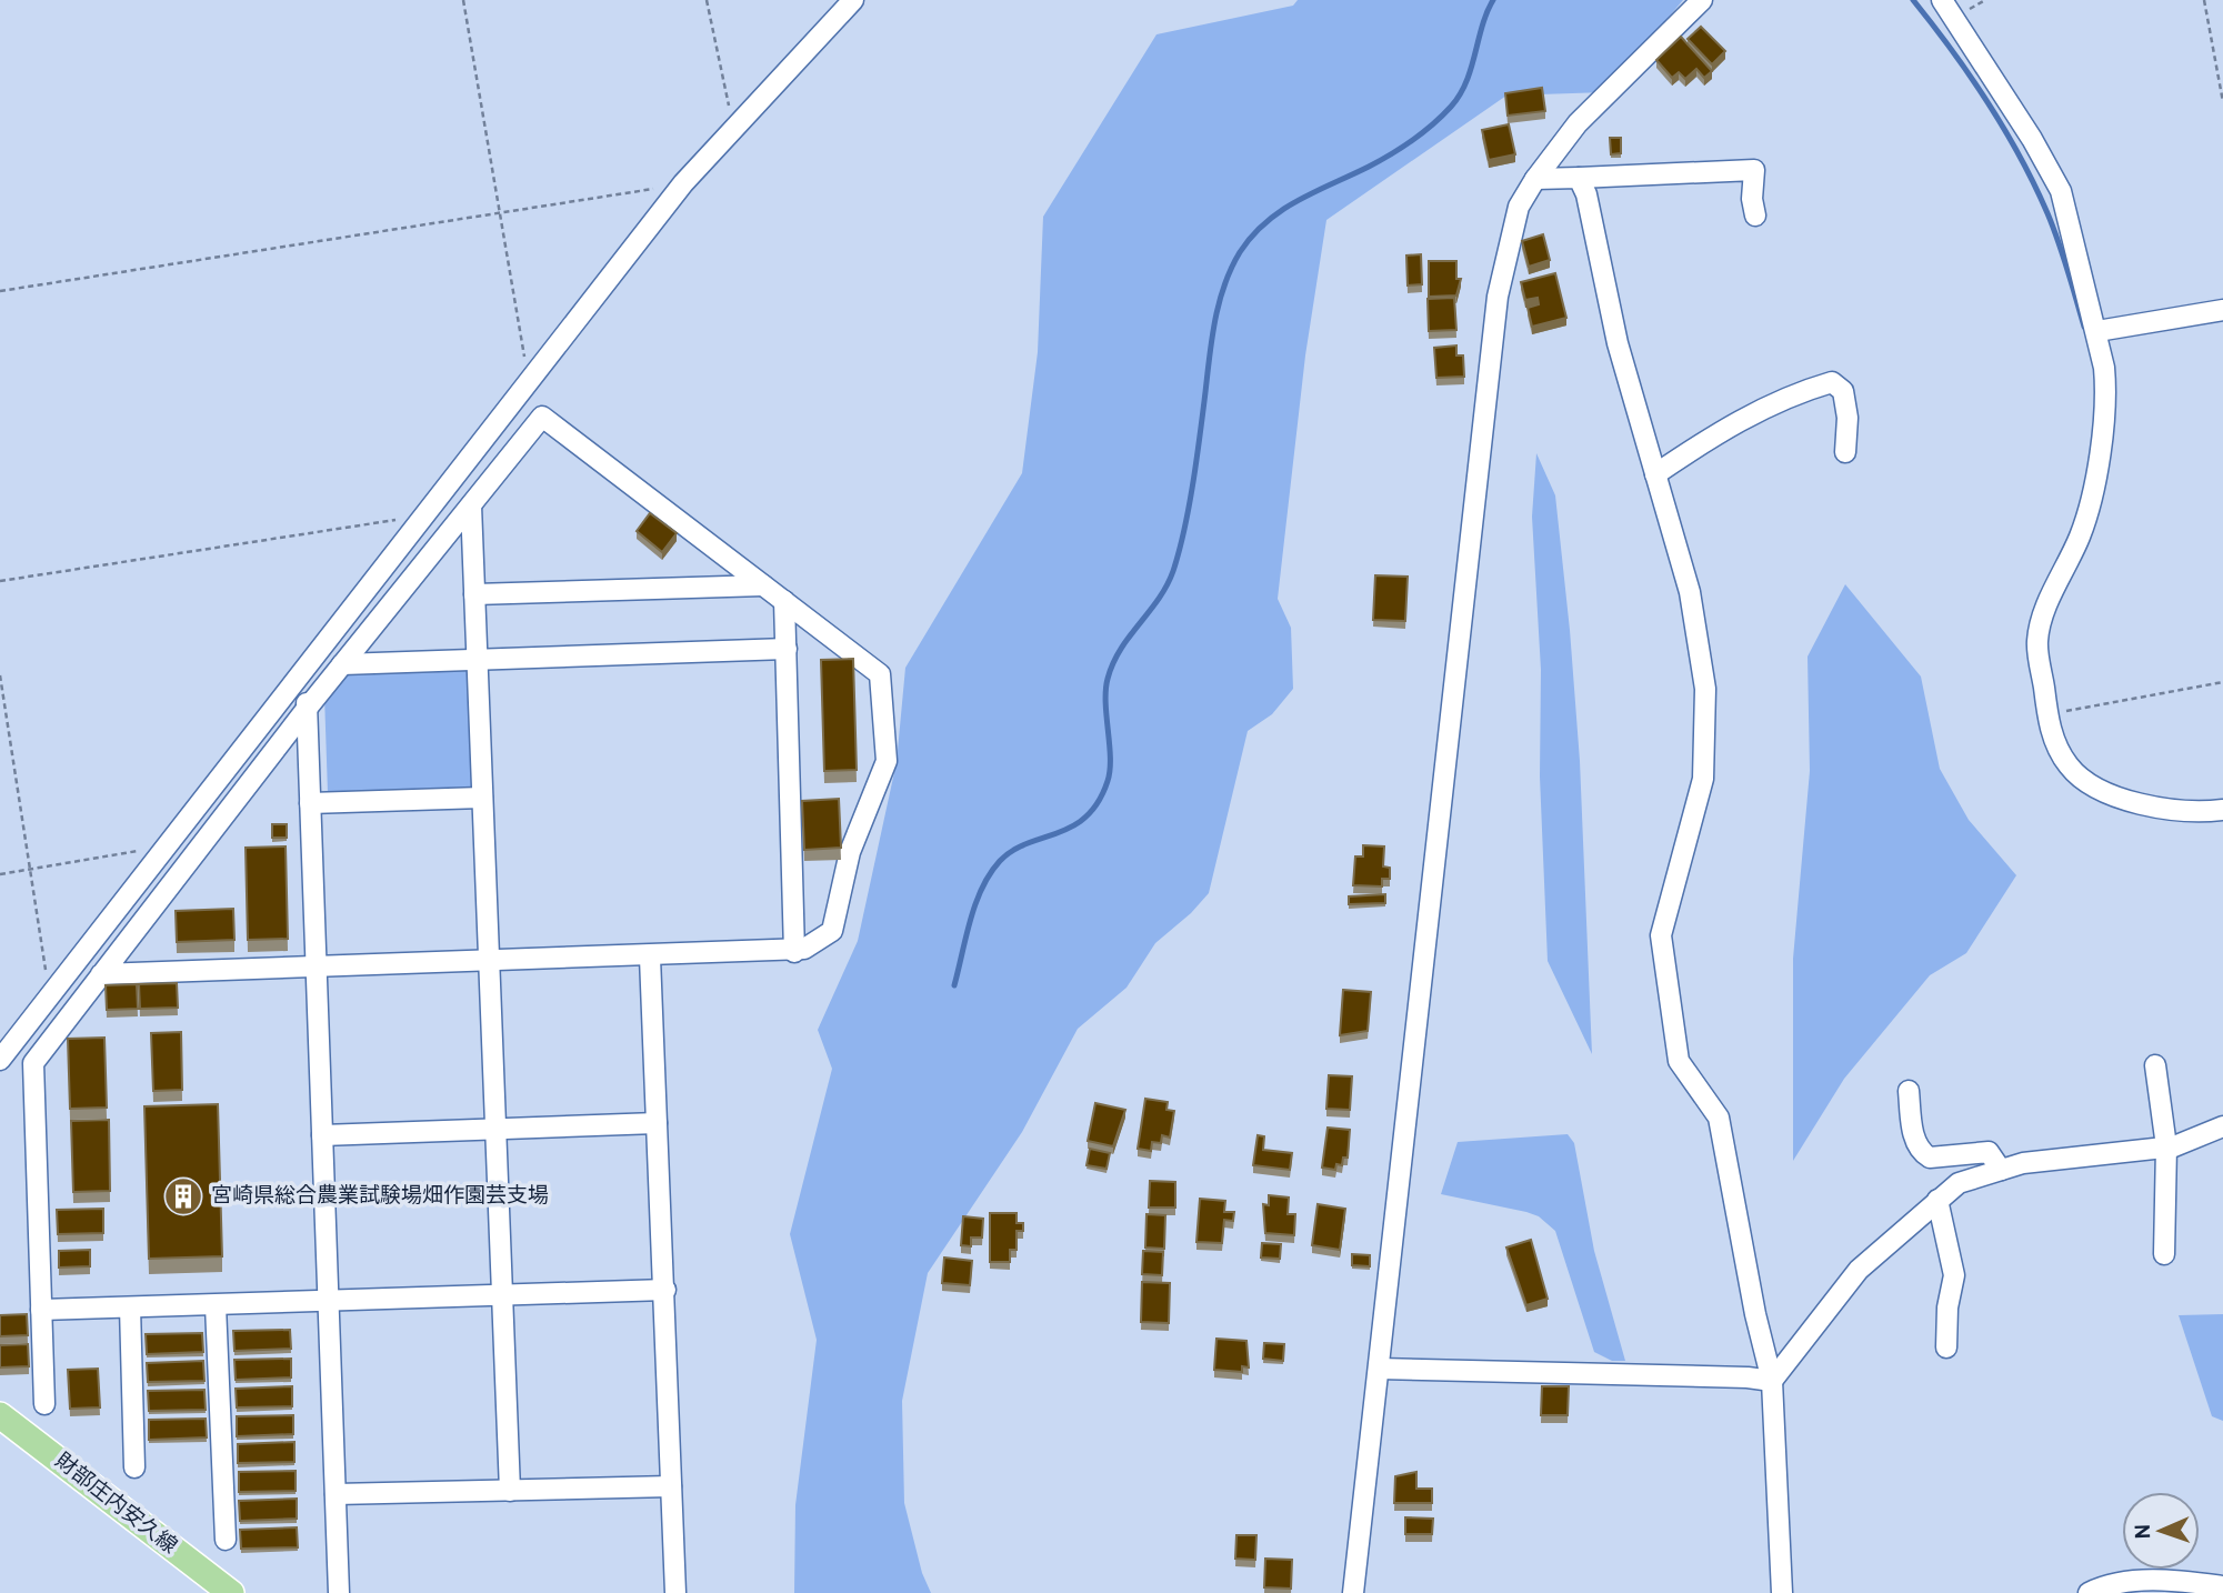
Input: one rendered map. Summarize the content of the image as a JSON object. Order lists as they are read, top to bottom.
{
  "streets": {
    "main road": ["財部庄内安久線"]
  },
  "places": {
    "building": ["宮崎県総合農業試験場畑作園芸支場"]
  },
  "north": "left"
}
